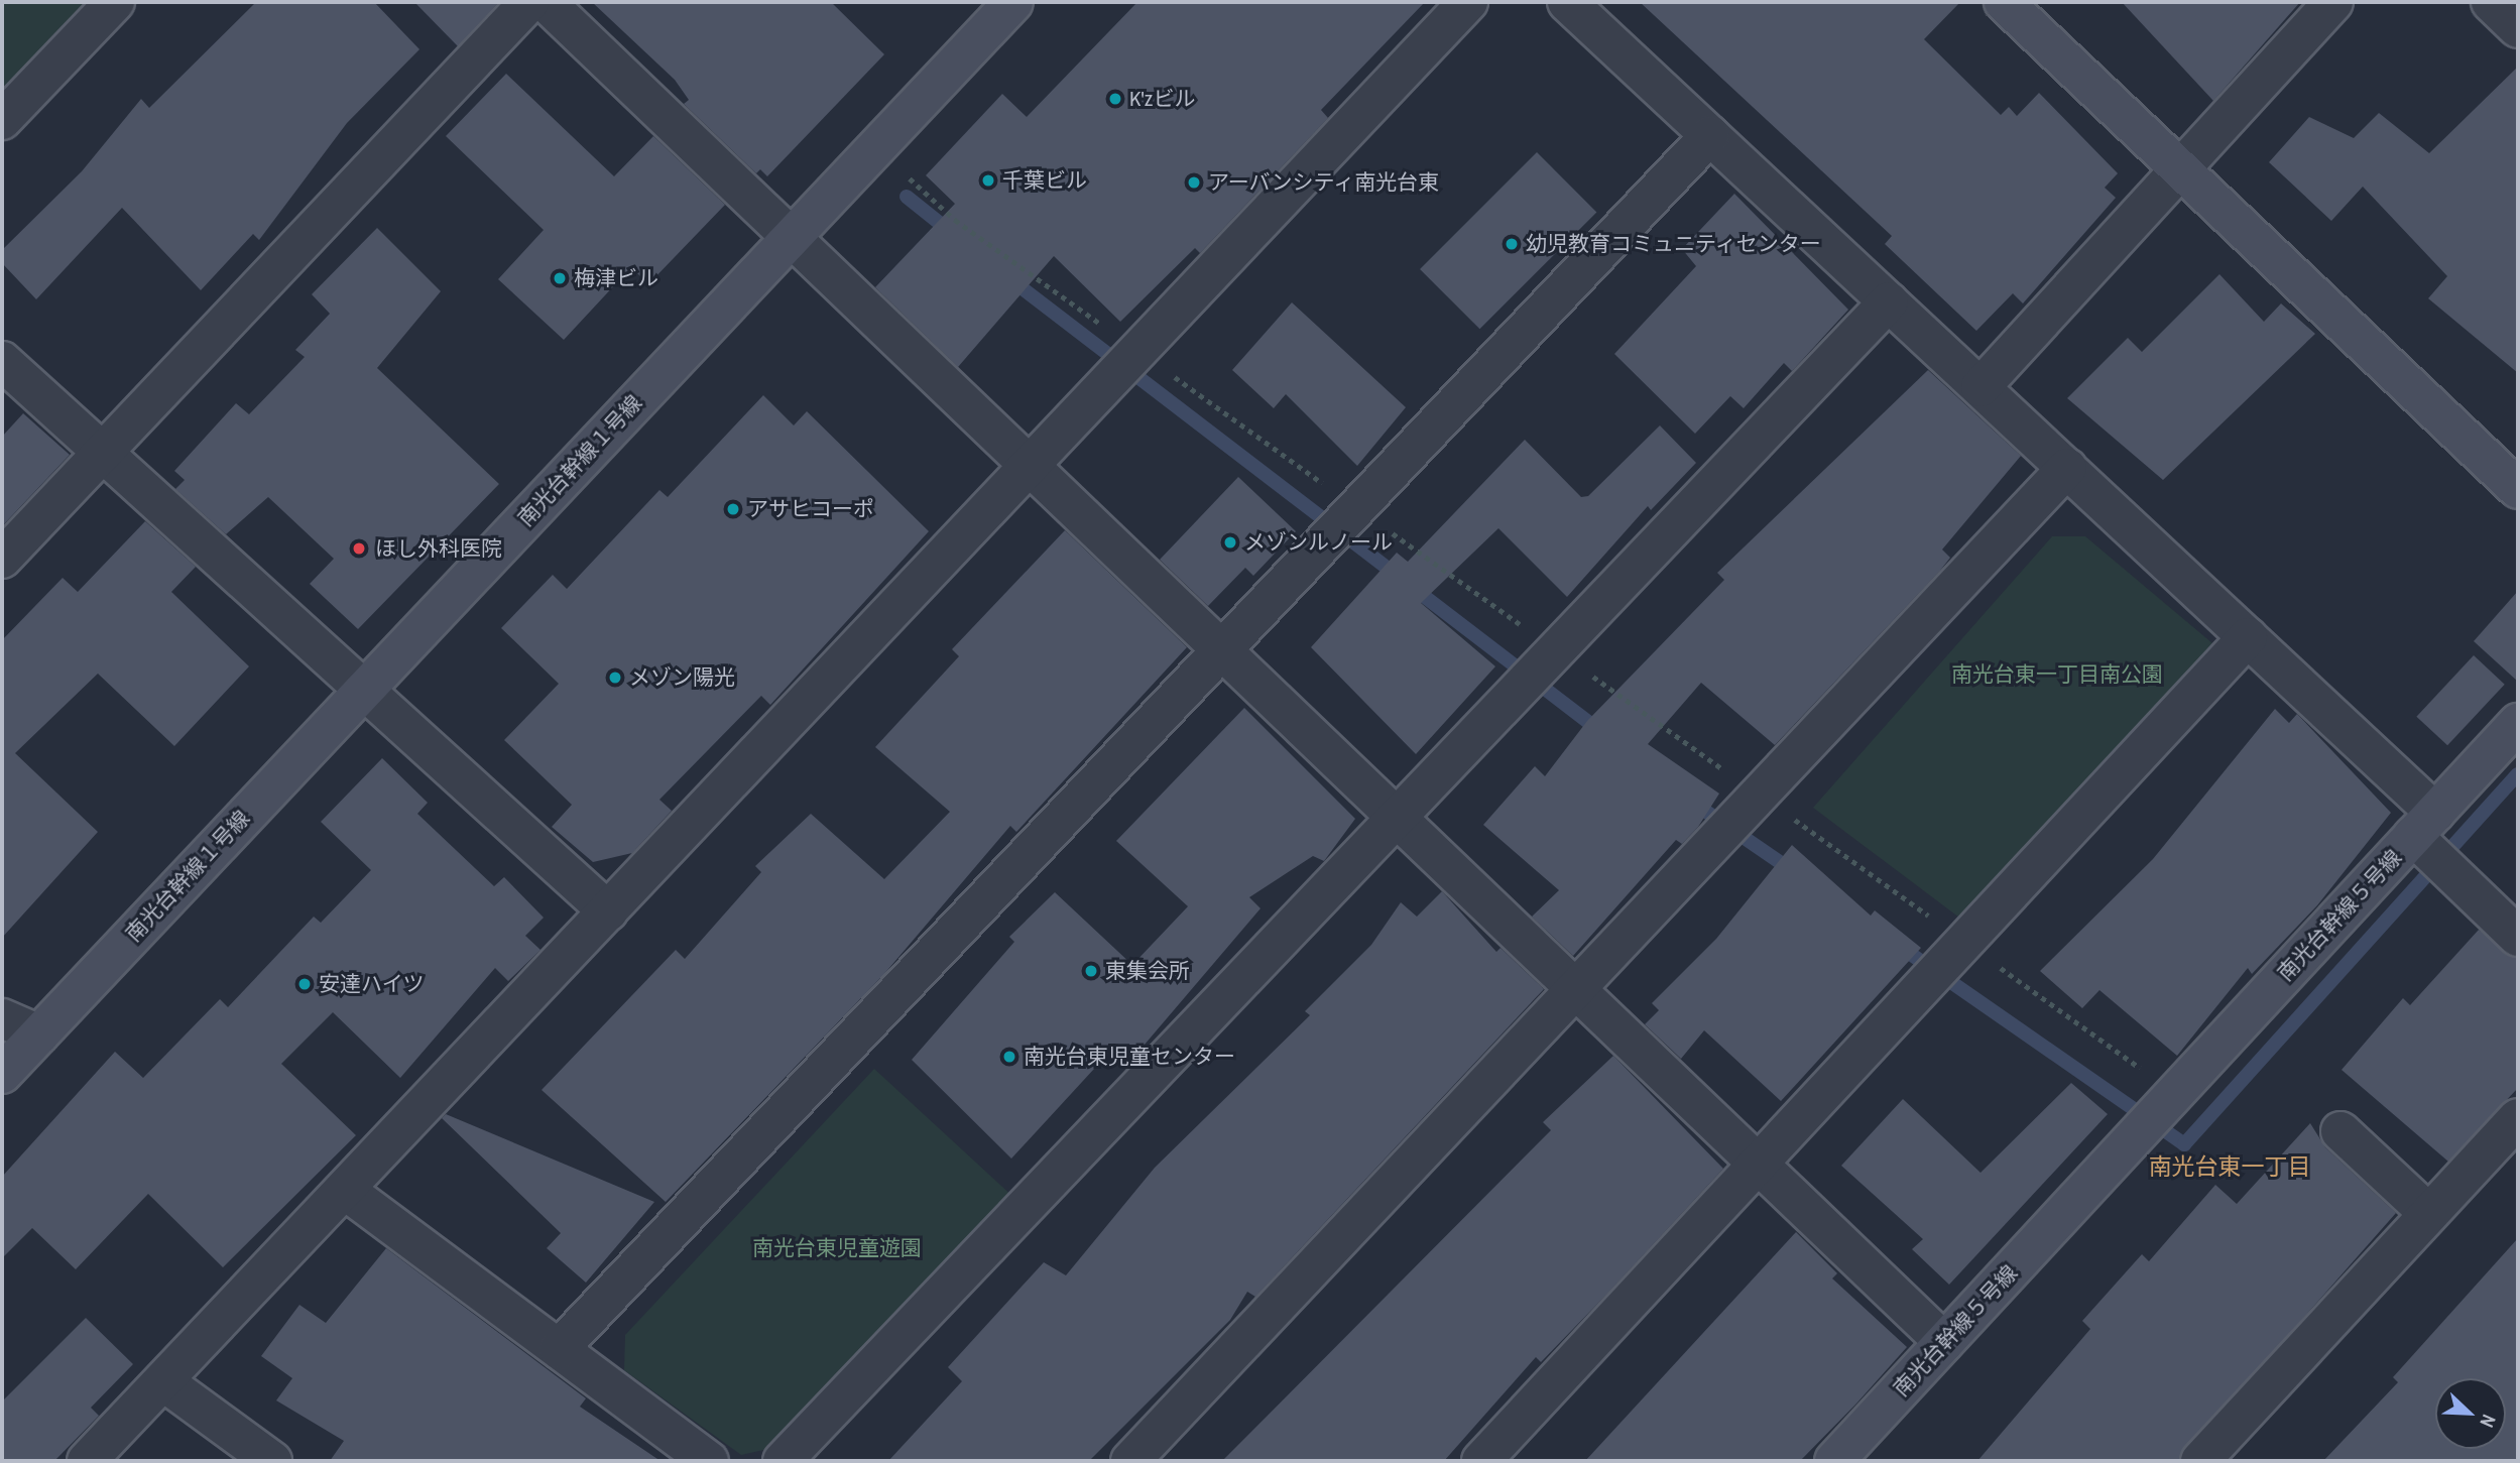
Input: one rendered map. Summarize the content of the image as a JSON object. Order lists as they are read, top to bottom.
{
  "streets": {
    "street": ["南光台幹線１号線", "南光台幹線５号線"]
  },
  "districts": ["南光台東一丁目"],
  "parks": ["南光台東一丁目南公園", "南光台東児童遊園"],
  "places": [
    "K'zビル",
    "千葉ビル",
    "アーバンシティ南光台東",
    "幼児教育コミュニティセンター",
    "梅津ビル",
    "アサヒコーポ",
    "メゾンルノール",
    "ほし外科医院",
    "メゾン陽光",
    "東集会所",
    "安達ハイツ",
    "南光台東児童センター"
  ],
  "north": "bottom right"
}
